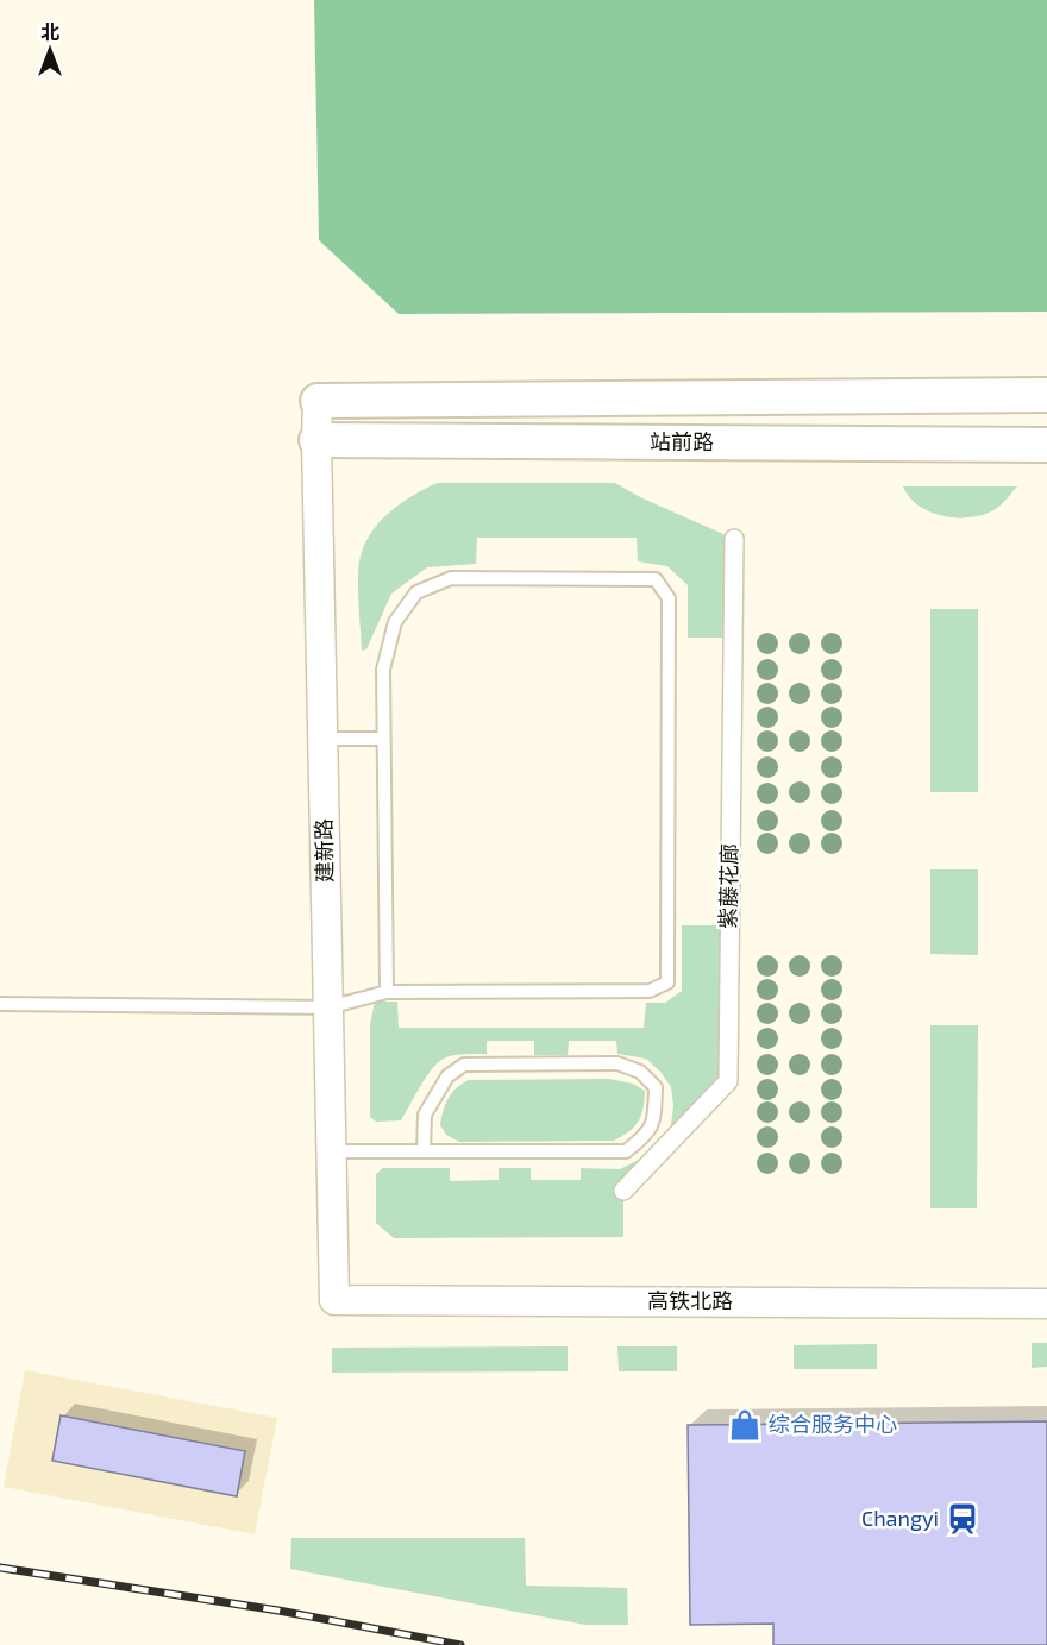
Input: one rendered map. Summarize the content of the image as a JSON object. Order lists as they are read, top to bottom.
{
  "streets": {
    "main road": ["站前路"],
    "street": ["建新路", "紫藤花廊", "高铁北路"]
  },
  "crossings": [
    ["站前路", "建新路"],
    ["建新路", "高铁北路"]
  ],
  "places": {
    "shop": ["综合服务中心"],
    "station": ["Changyi"]
  },
  "north": "top"
}
